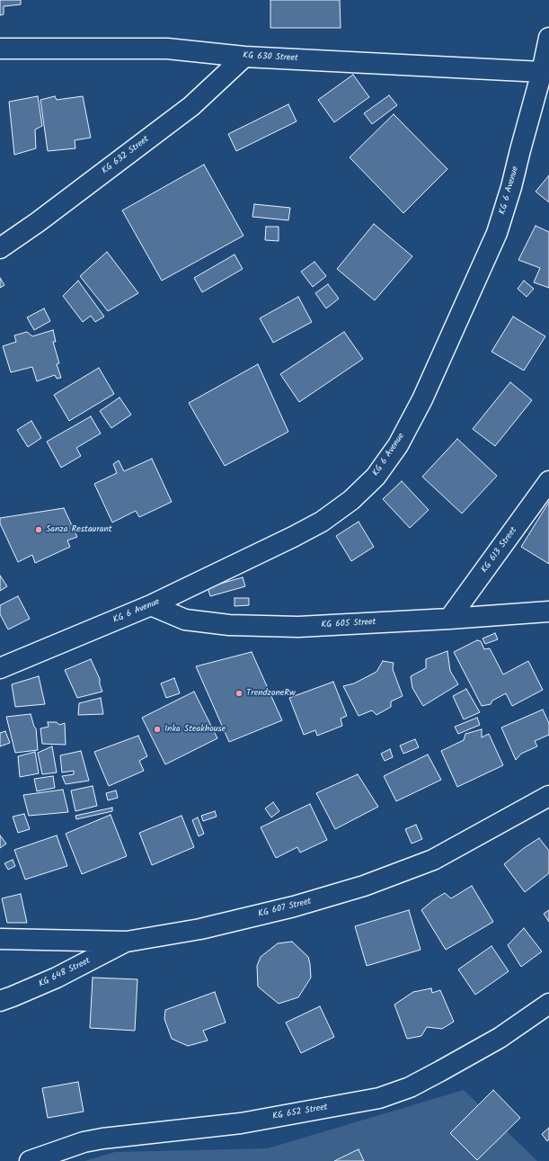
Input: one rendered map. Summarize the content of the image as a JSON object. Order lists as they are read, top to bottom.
{
  "streets": {
    "street": [
      "KG 630 Street",
      "KG 632 Street",
      "KG 6 Avenue",
      "KG 613 Street",
      "KG 605 Street",
      "KG 607 Street",
      "KG 648 Street",
      "KG 652 Street"
    ]
  },
  "crossings": [
    ["KG 630 Street", "KG 632 Street"],
    ["KG 630 Street", "KG 6 Avenue"],
    ["KG 6 Avenue", "KG 605 Street"],
    ["KG 613 Street", "KG 605 Street"],
    ["KG 607 Street", "KG 648 Street"]
  ],
  "places": ["Sanza Restaurant", "TrendzoneRw", "Inka Steakhouse"]
}
